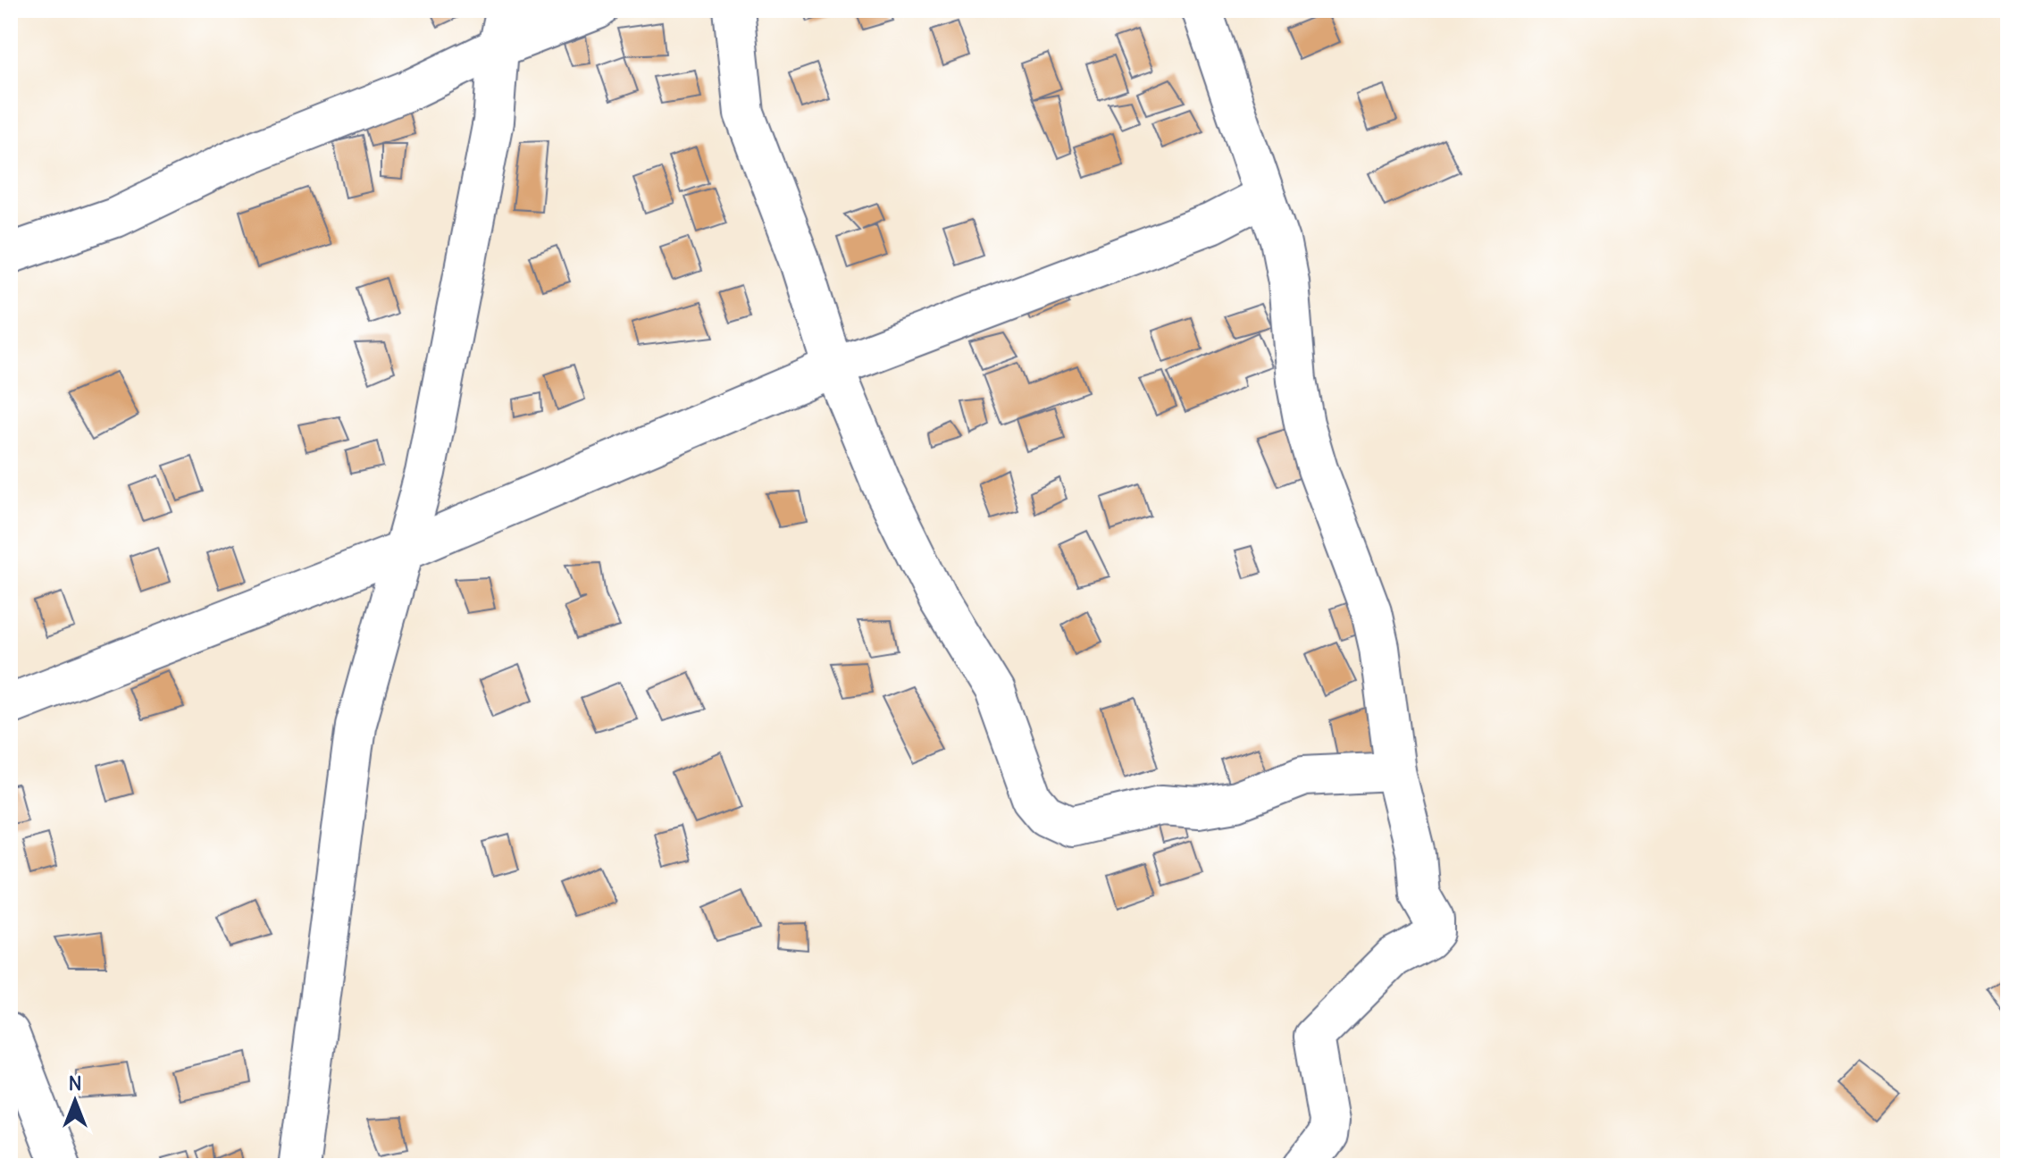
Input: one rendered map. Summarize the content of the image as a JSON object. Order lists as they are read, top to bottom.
{
  "north": "top"
}
